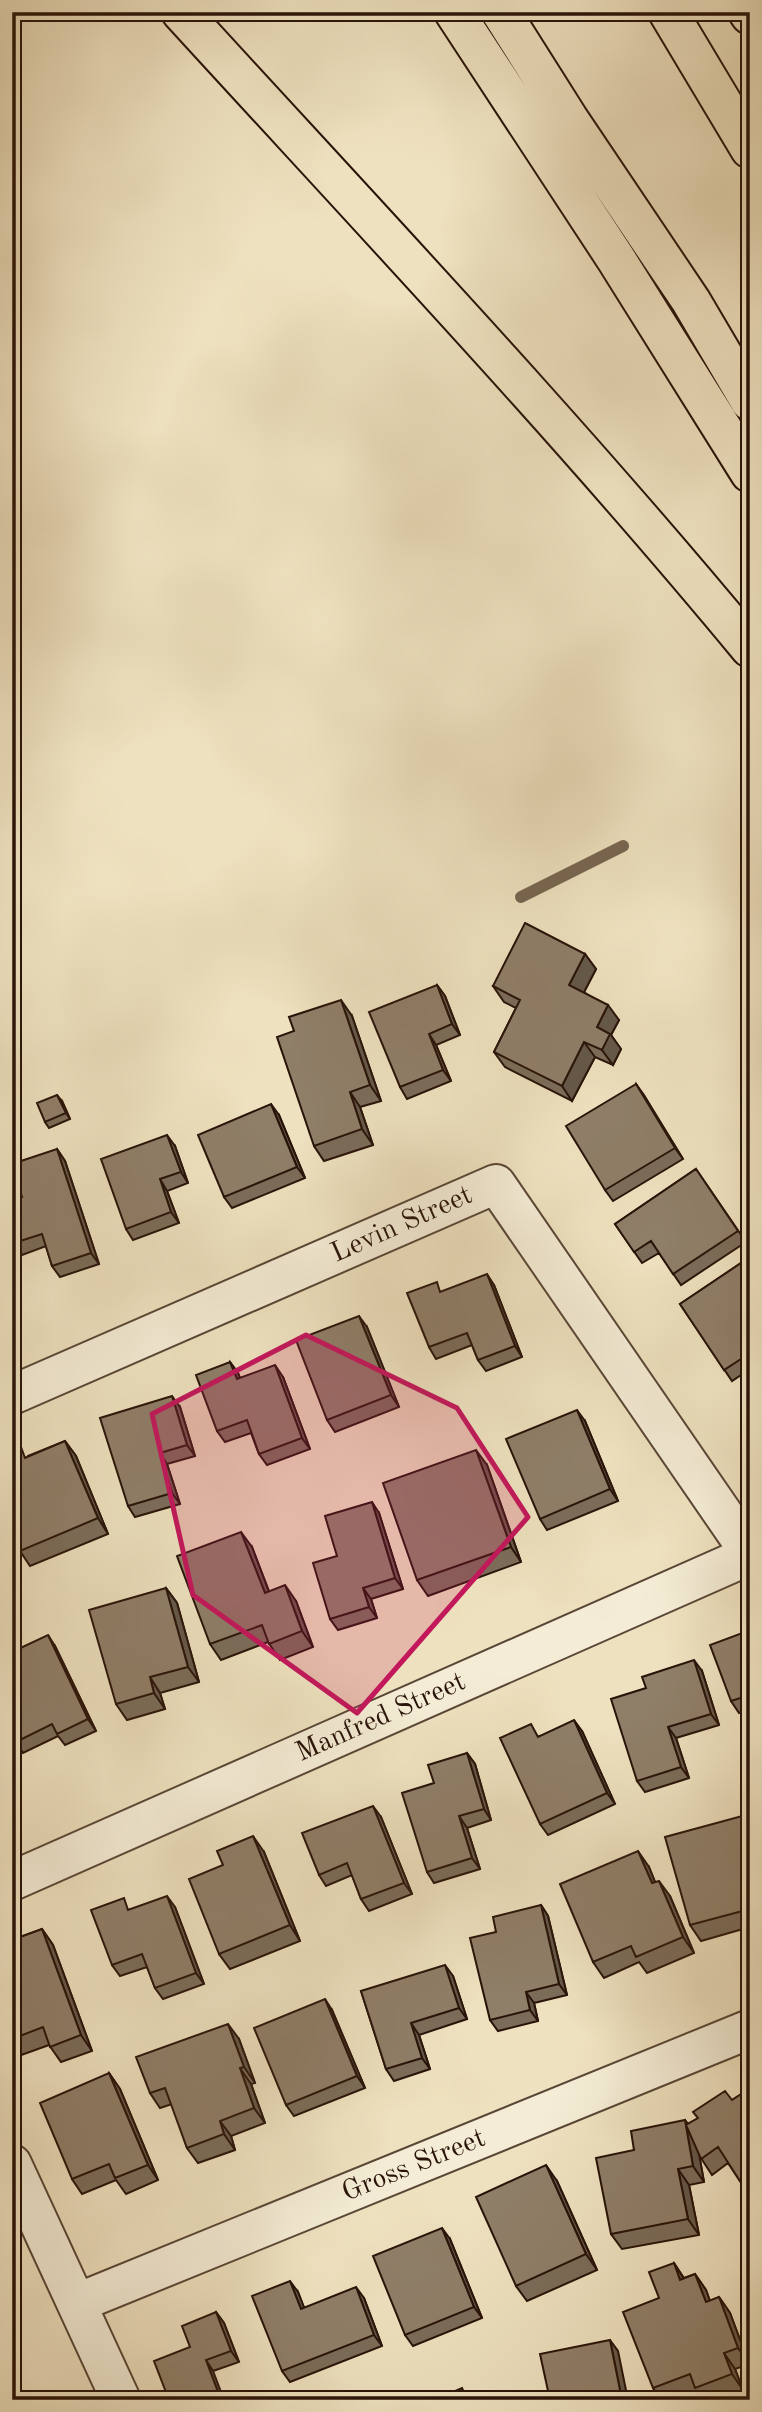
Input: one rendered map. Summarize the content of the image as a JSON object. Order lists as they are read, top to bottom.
{
  "streets": {
    "street": ["Levin Street", "Manfred Street", "Gross Street"]
  },
  "crossings": [
    ["Levin Street", "Manfred Street"]
  ]
}
